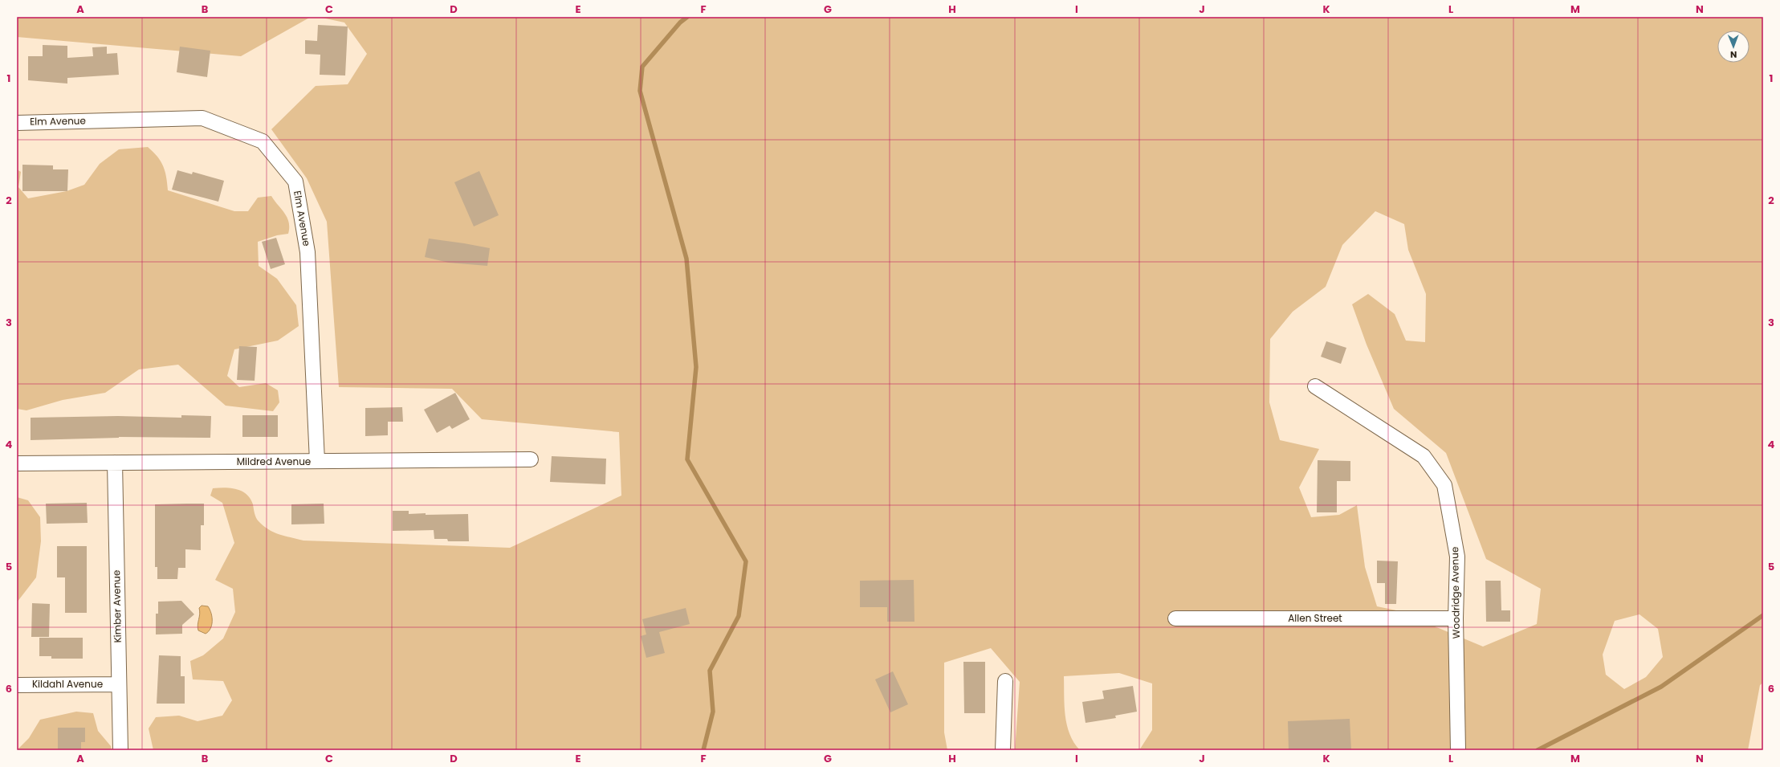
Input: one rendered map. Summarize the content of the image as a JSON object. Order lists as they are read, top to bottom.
{
  "streets": {
    "street": [
      "Elm Avenue",
      "Mildred Avenue",
      "Woodridge Avenue",
      "Kimber Avenue",
      "Allen Street",
      "Kildahl Avenue"
    ]
  },
  "crossings": [
    ["Elm Avenue", "Mildred Avenue"],
    ["Mildred Avenue", "Kimber Avenue"],
    ["Woodridge Avenue", "Allen Street"],
    ["Kimber Avenue", "Kildahl Avenue"]
  ],
  "north": "bottom",
  "grid": {
    "columns": [
      "A",
      "B",
      "C",
      "D",
      "E",
      "F",
      "G",
      "H",
      "I",
      "J",
      "K",
      "L",
      "M",
      "N"
    ],
    "rows": [
      "1",
      "2",
      "3",
      "4",
      "5",
      "6"
    ]
  }
}
